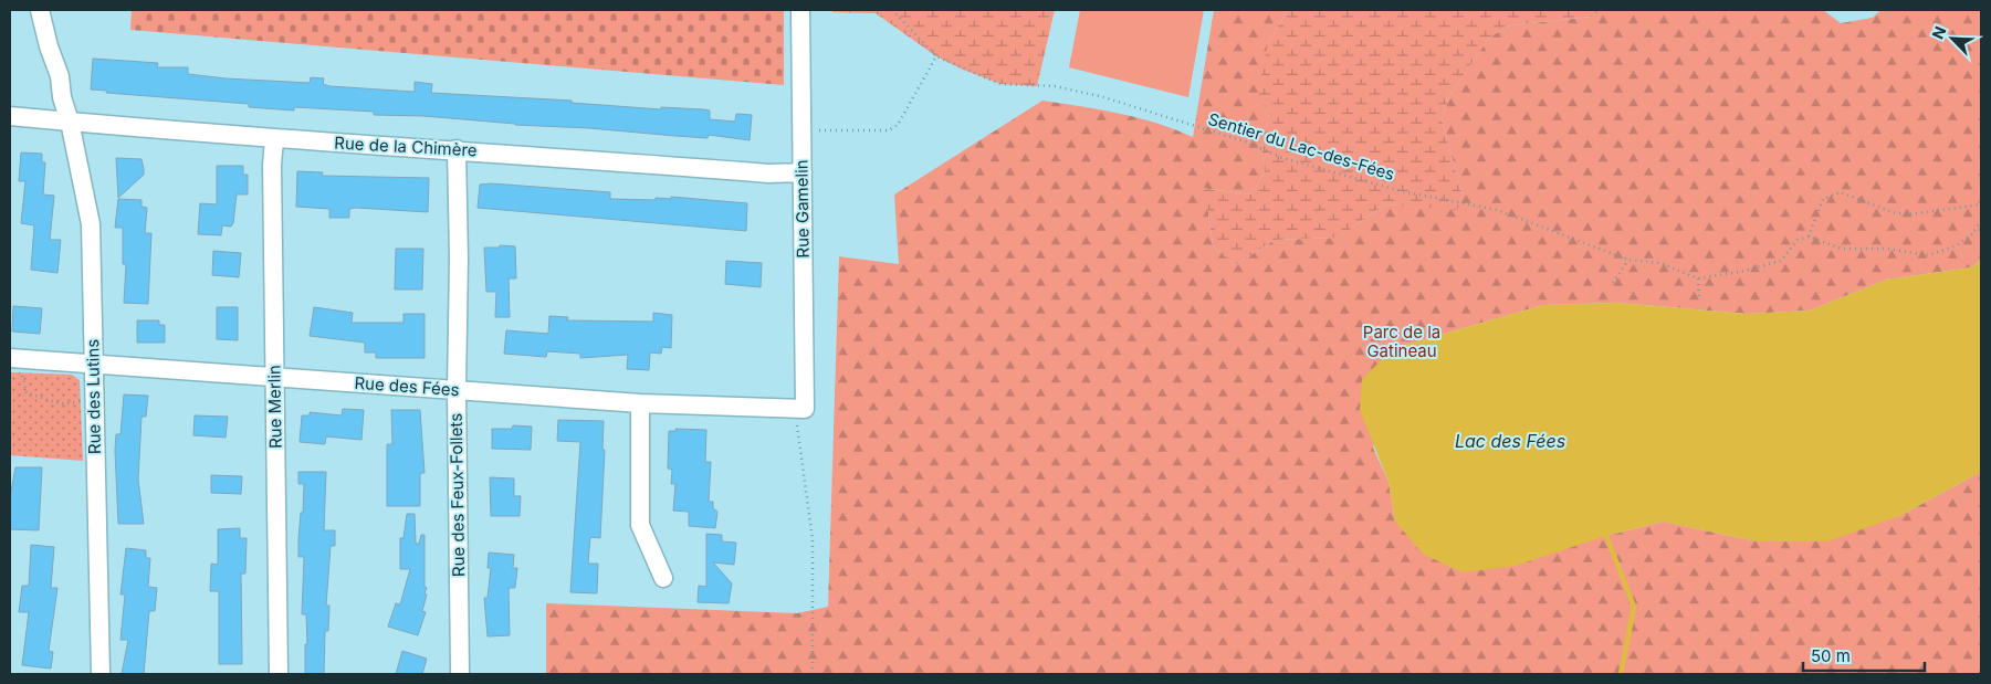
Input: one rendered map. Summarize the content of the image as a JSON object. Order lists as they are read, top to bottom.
{
  "streets": {
    "street": [
      "Rue de la Chimère",
      "Rue Gamelin",
      "Rue des Fées",
      "Rue des Lutins",
      "Rue Merlin",
      "Rue des Feux-Follets"
    ],
    "path": ["Sentier du Lac-des-Fées"]
  },
  "crossings": [
    ["Rue de la Chimère", "Rue Gamelin"],
    ["Rue de la Chimère", "Rue des Lutins"],
    ["Rue de la Chimère", "Rue Merlin"],
    ["Rue de la Chimère", "Rue des Feux-Follets"],
    ["Rue Gamelin", "Rue des Fées"],
    ["Rue des Fées", "Rue des Lutins"],
    ["Rue des Fées", "Rue Merlin"],
    ["Rue des Fées", "Rue des Feux-Follets"]
  ],
  "water": ["Lac des Fées"],
  "parks": ["Parc de la Gatineau"],
  "scale_bar": "50 m",
  "north": "top left"
}
